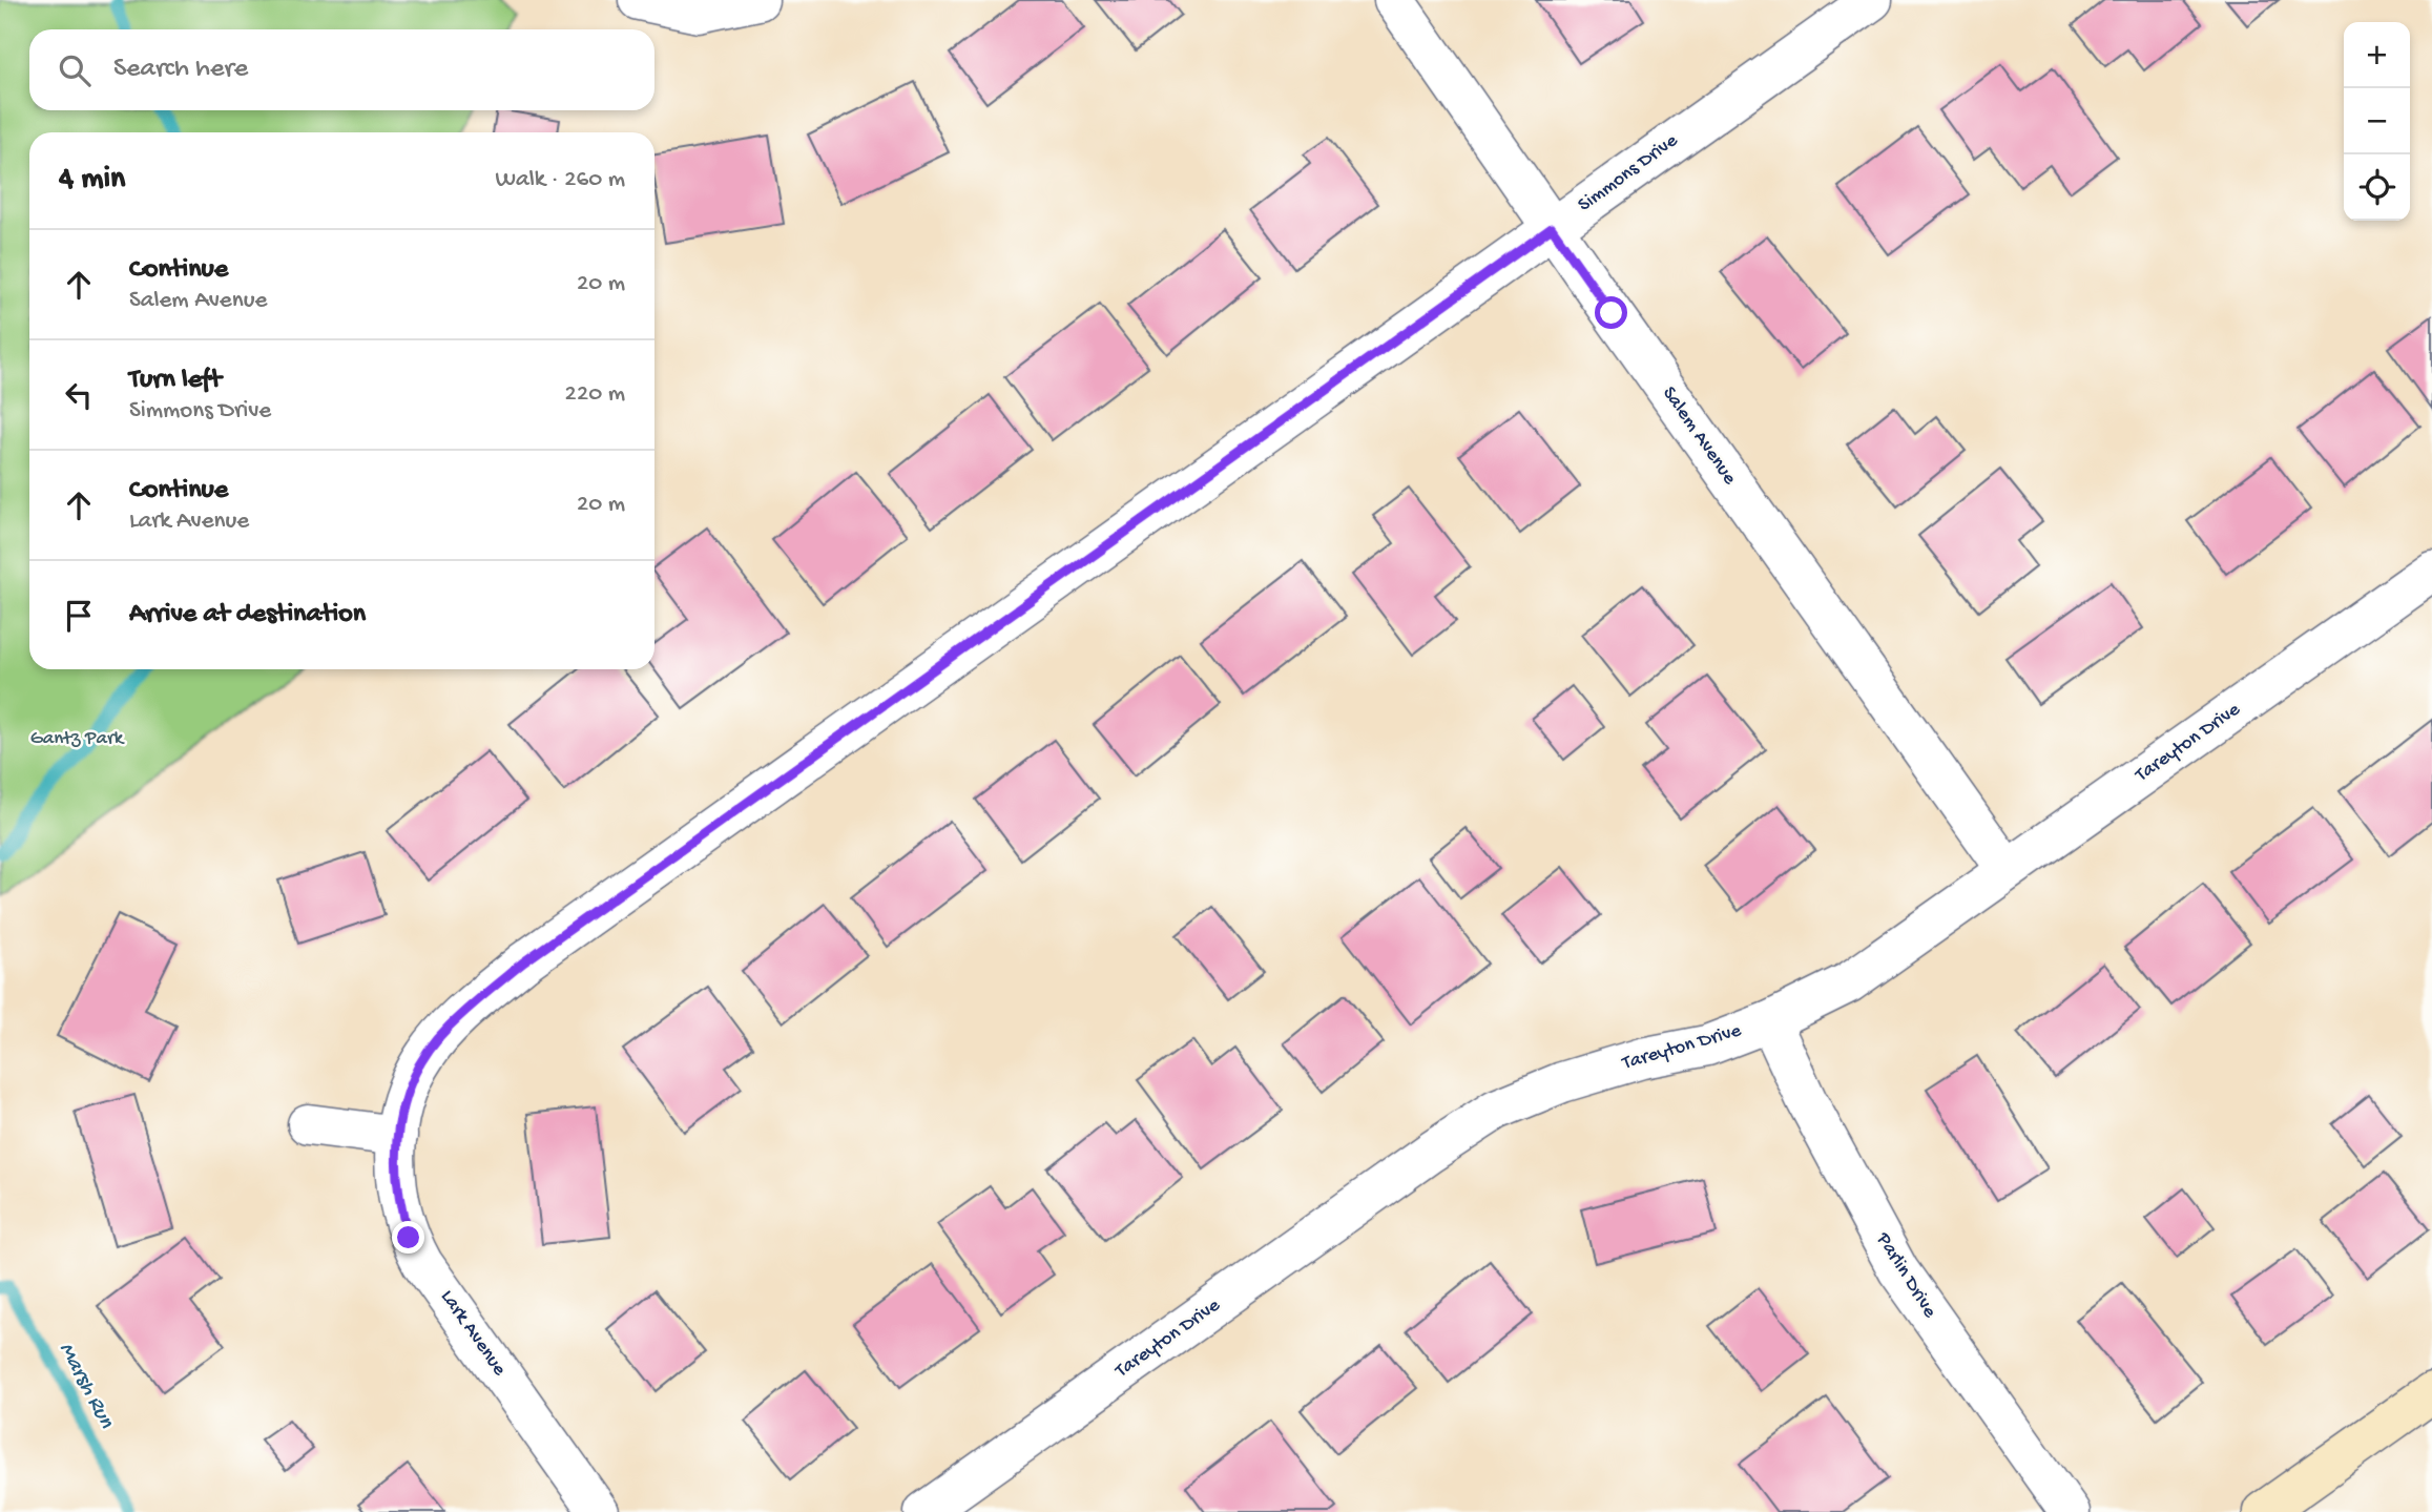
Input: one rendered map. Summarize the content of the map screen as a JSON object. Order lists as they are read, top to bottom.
{
  "streets": {
    "street": [
      "Simmons Drive",
      "Salem Avenue",
      "Tareyton Drive",
      "Parlin Drive",
      "Lark Avenue"
    ]
  },
  "crossings": [
    ["Simmons Drive", "Salem Avenue"],
    ["Simmons Drive", "Lark Avenue"],
    ["Salem Avenue", "Tareyton Drive"],
    ["Tareyton Drive", "Parlin Drive"]
  ],
  "water": ["Marsh Run"],
  "parks": ["Gantz Park"],
  "page": {
    "map_buttons": ["+", "−"],
    "search": "Search here",
    "heading": ["4 min", "Walk · 260 m"],
    "list": [
      ["Continue", "Salem Avenue", "20 m"],
      ["Turn left", "Simmons Drive", "220 m"],
      ["Continue", "Lark Avenue", "20 m"],
      "Arrive at destination"
    ]
  }
}
